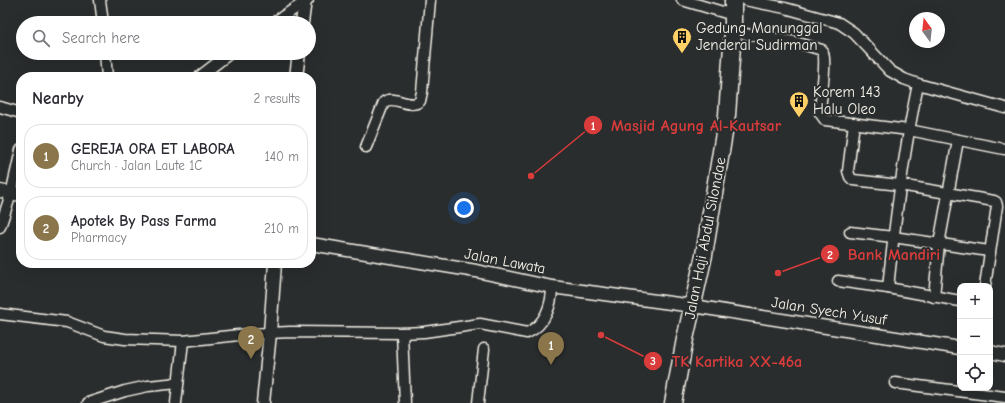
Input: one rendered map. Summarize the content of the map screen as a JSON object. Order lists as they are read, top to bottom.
{
  "streets": {
    "highway": ["Jalan Haji Abdul Silondae"],
    "street": ["Jalan Lawata", "Jalan Syech Yusuf"]
  },
  "crossings": [
    ["Jalan Haji Abdul Silondae", "Jalan Lawata"],
    ["Jalan Haji Abdul Silondae", "Jalan Syech Yusuf"],
    ["Jalan Lawata", "Jalan Syech Yusuf"]
  ],
  "places": {
    "building": ["Gedung Manunggal Jenderal Sudirman", "Korem 143 Halu Oleo"],
    "other": ["Masjid Agung Al-Kautsar", "Bank Mandiri", "TK Kartika XX-46a"]
  },
  "north": "top",
  "page": {
    "search": "Search here",
    "heading": ["Nearby", "2 results"],
    "list": [
      {
        "mark": "1",
        "name": "GEREJA ORA ET LABORA",
        "note": "Church · Jalan Laute 1C",
        "value": "140 m"
      },
      {
        "mark": "2",
        "name": "Apotek By Pass Farma",
        "note": "Pharmacy",
        "value": "210 m"
      }
    ],
    "map_buttons": ["+", "−"],
    "pins": ["2", "1"]
  }
}
